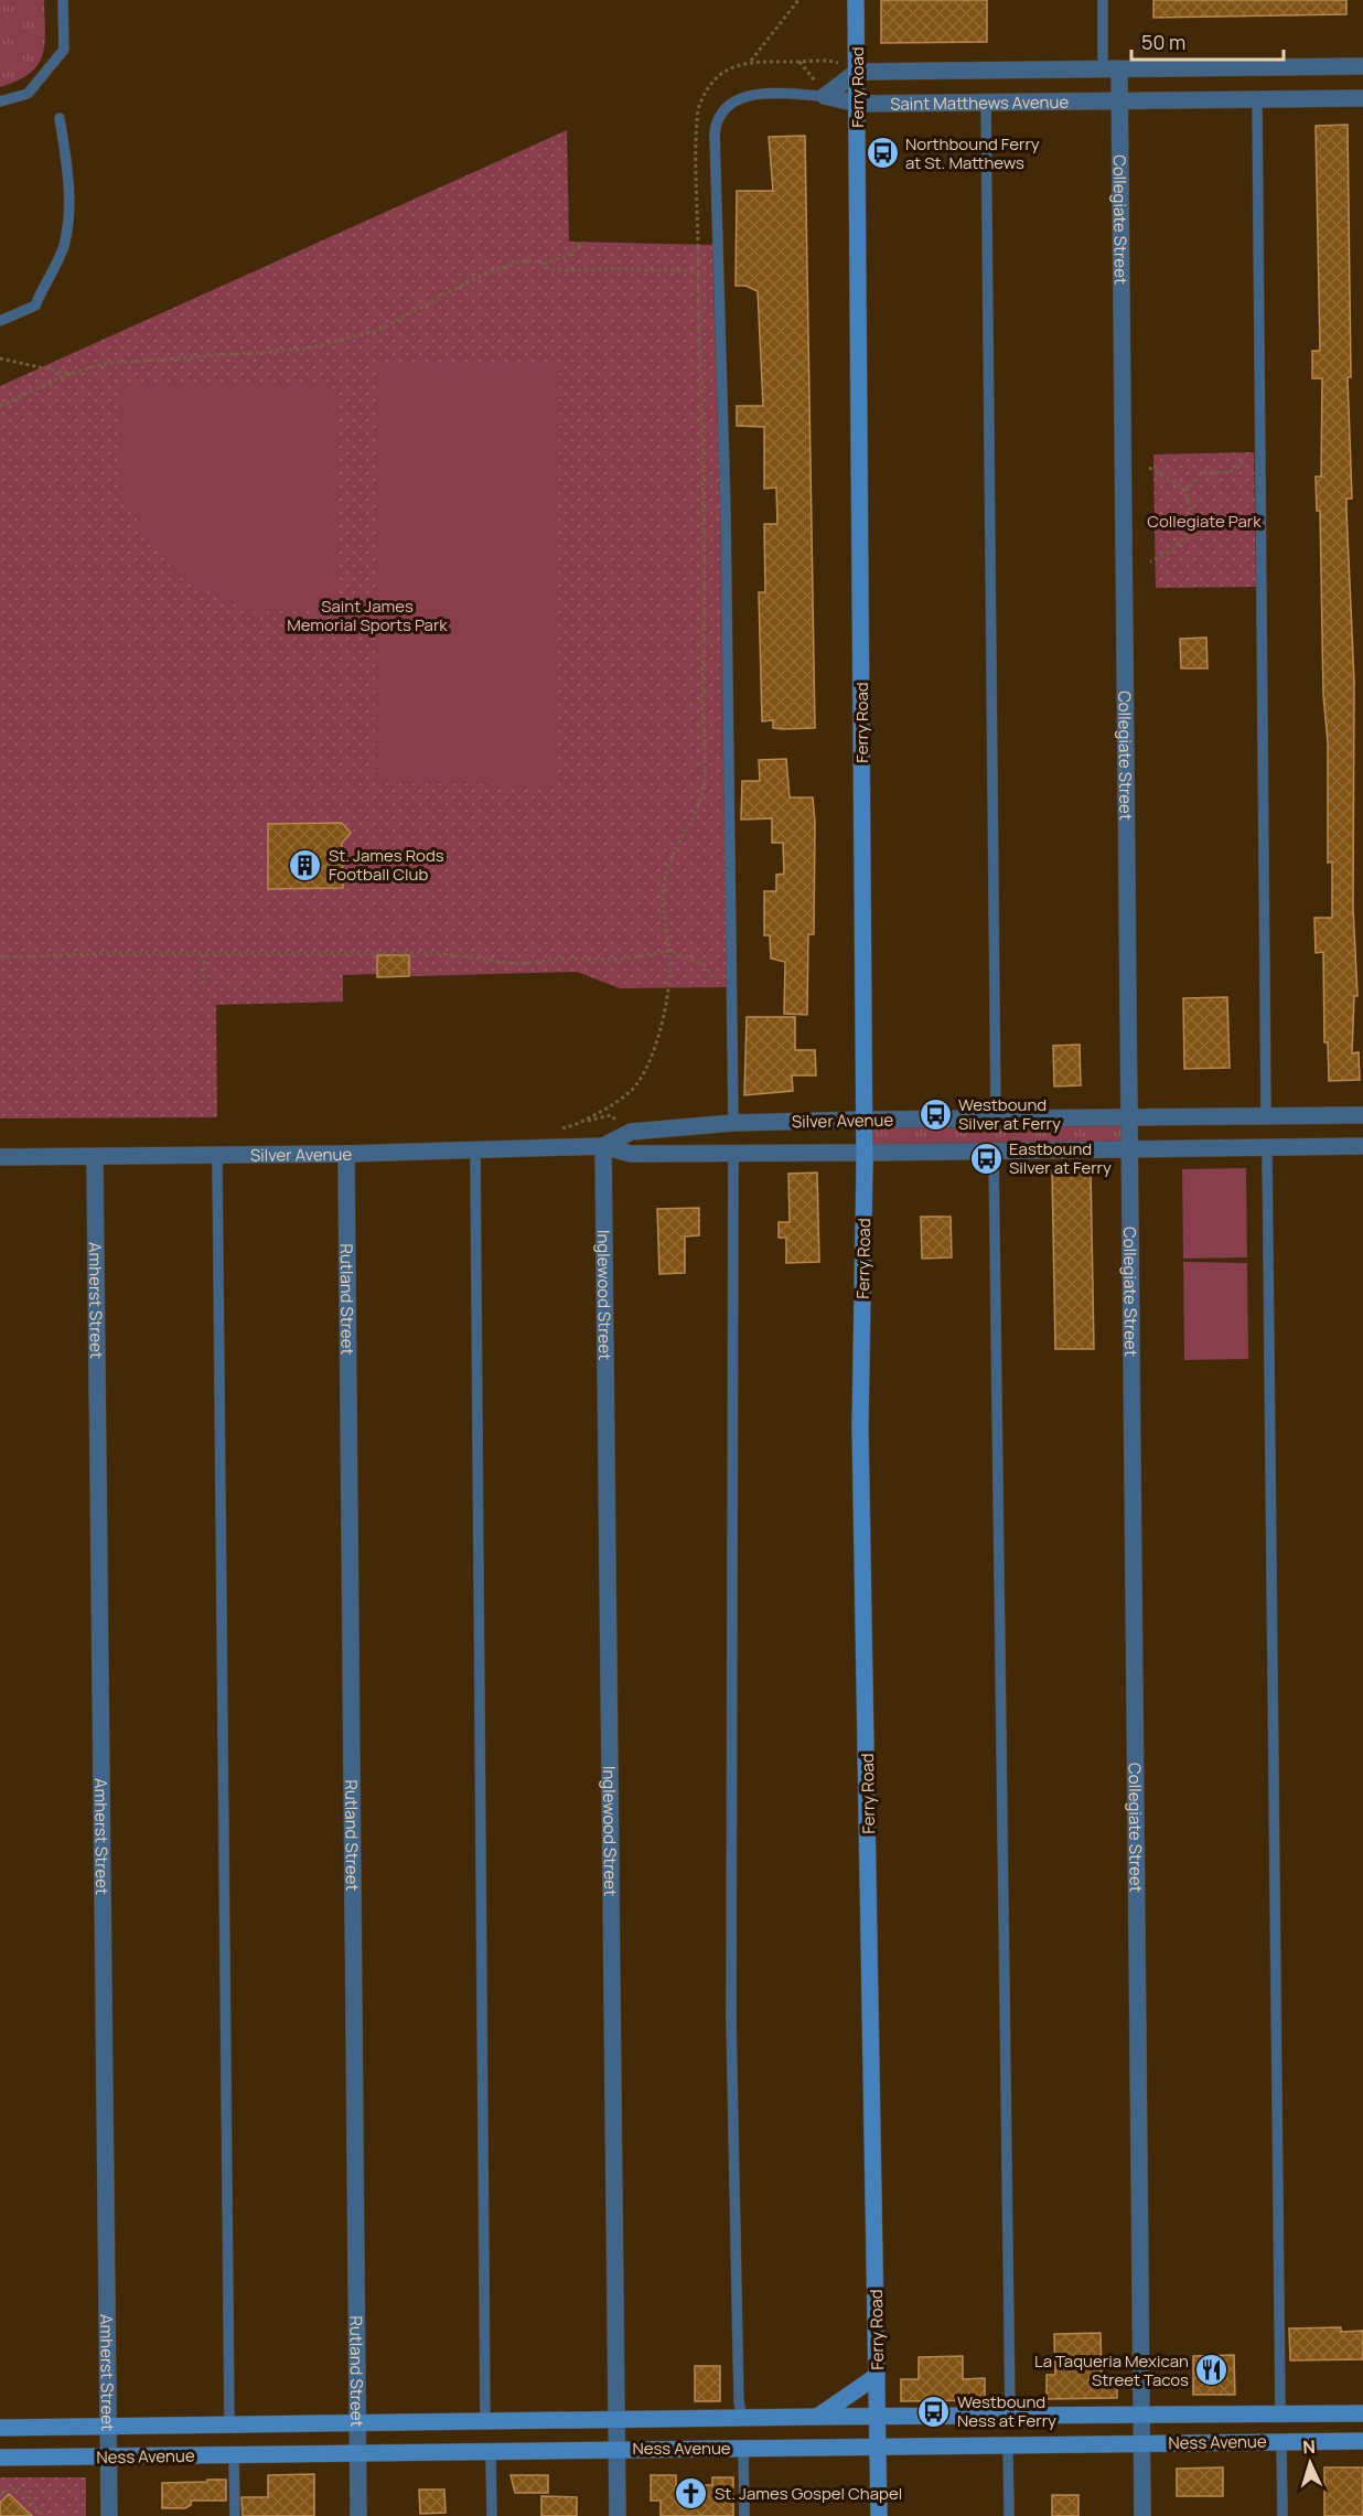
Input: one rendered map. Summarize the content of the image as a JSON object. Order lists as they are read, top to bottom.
{
  "streets": {
    "main road": ["Ferry Road", "Ness Avenue"],
    "street": [
      "Saint Matthews Avenue",
      "Collegiate Street",
      "Silver Avenue",
      "Inglewood Street",
      "Rutland Street",
      "Amherst Street"
    ]
  },
  "crossings": [
    ["Ferry Road", "Saint Matthews Avenue"],
    ["Ferry Road", "Silver Avenue"],
    ["Ferry Road", "Ness Avenue"],
    ["Saint Matthews Avenue", "Collegiate Street"],
    ["Collegiate Street", "Silver Avenue"],
    ["Collegiate Street", "Ness Avenue"],
    ["Silver Avenue", "Inglewood Street"],
    ["Silver Avenue", "Rutland Street"],
    ["Silver Avenue", "Amherst Street"],
    ["Inglewood Street", "Ness Avenue"],
    ["Rutland Street", "Ness Avenue"],
    ["Amherst Street", "Ness Avenue"]
  ],
  "parks": ["Collegiate Park", "Saint James Memorial Sports Park"],
  "places": {
    "bus stop": [
      "Northbound Ferry at St. Matthews",
      "Westbound Silver at Ferry",
      "Eastbound Silver at Ferry",
      "Westbound Ness at Ferry"
    ],
    "building": ["St. James Rods Football Club"],
    "restaurant": ["La Taqueria Mexican Street Tacos"],
    "church": ["St. James Gospel Chapel"]
  },
  "scale_bar": "50 m",
  "north": "top"
}
